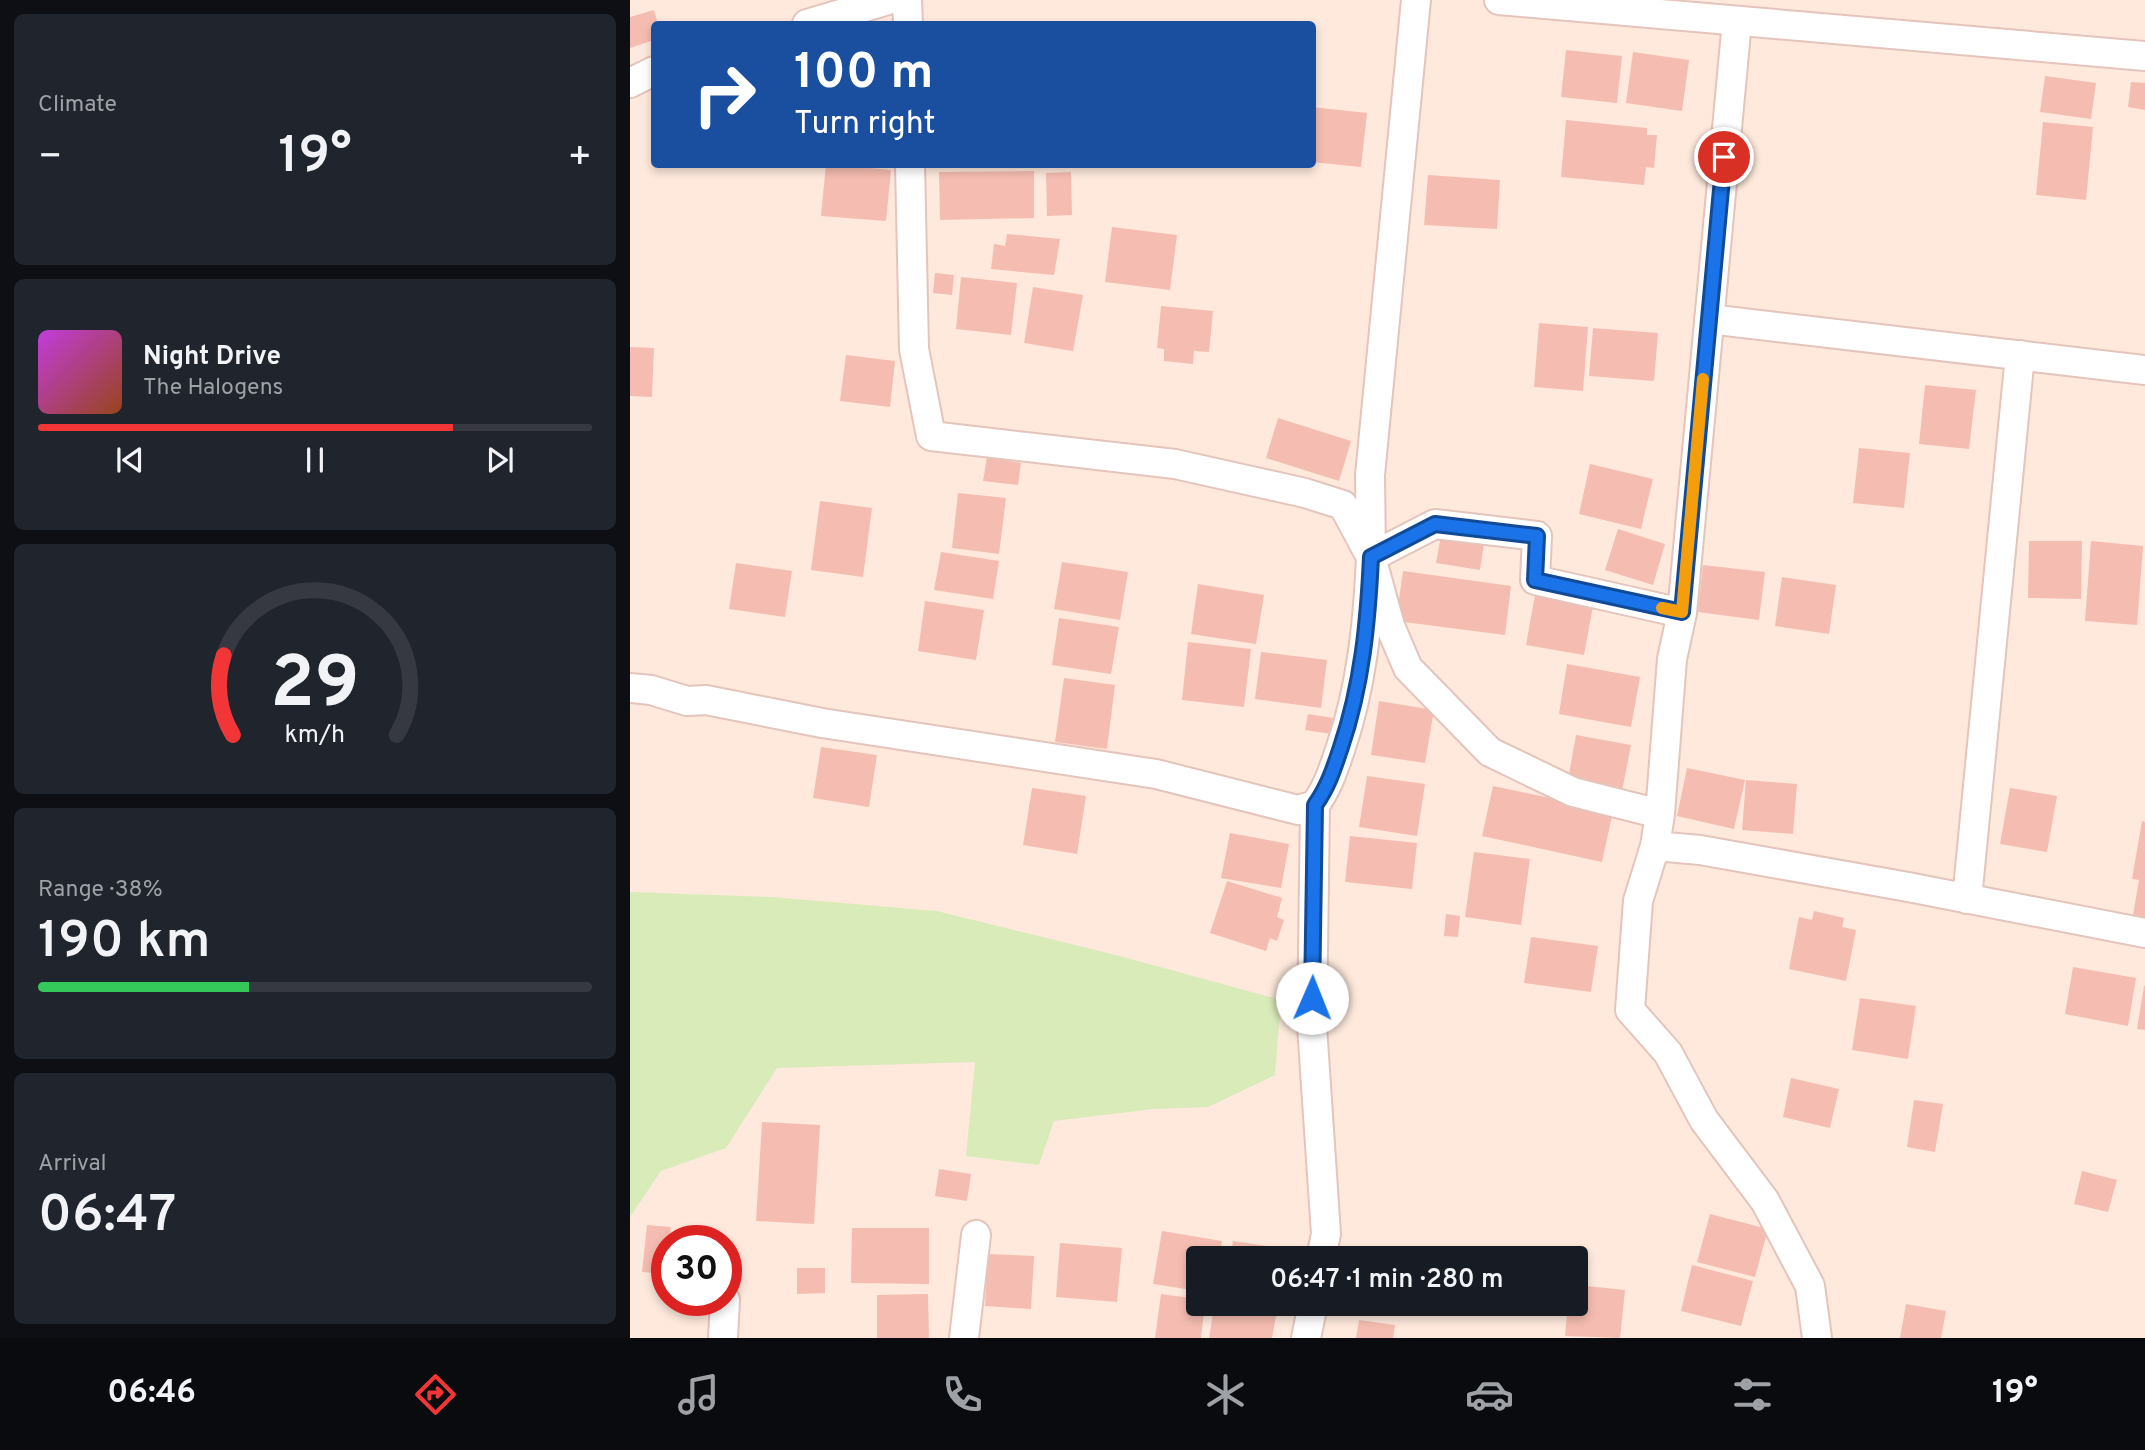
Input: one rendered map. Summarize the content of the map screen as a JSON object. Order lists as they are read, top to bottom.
{
  "page": {
    "tile": [
      "Climate",
      ["Range · 38%", "190 km"],
      ["Arrival", "06:47"]
    ],
    "turn": ["100 m", "Turn right"],
    "heat": ["−", "19°", "+"],
    "song": ["Night Drive", "The Halogens"],
    "limit": "30",
    "trip": "06:47 · 1 min · 280 m",
    "tabs": ["06:46", "19°"],
    "gauge": ["29", "km/h"]
  }
}
